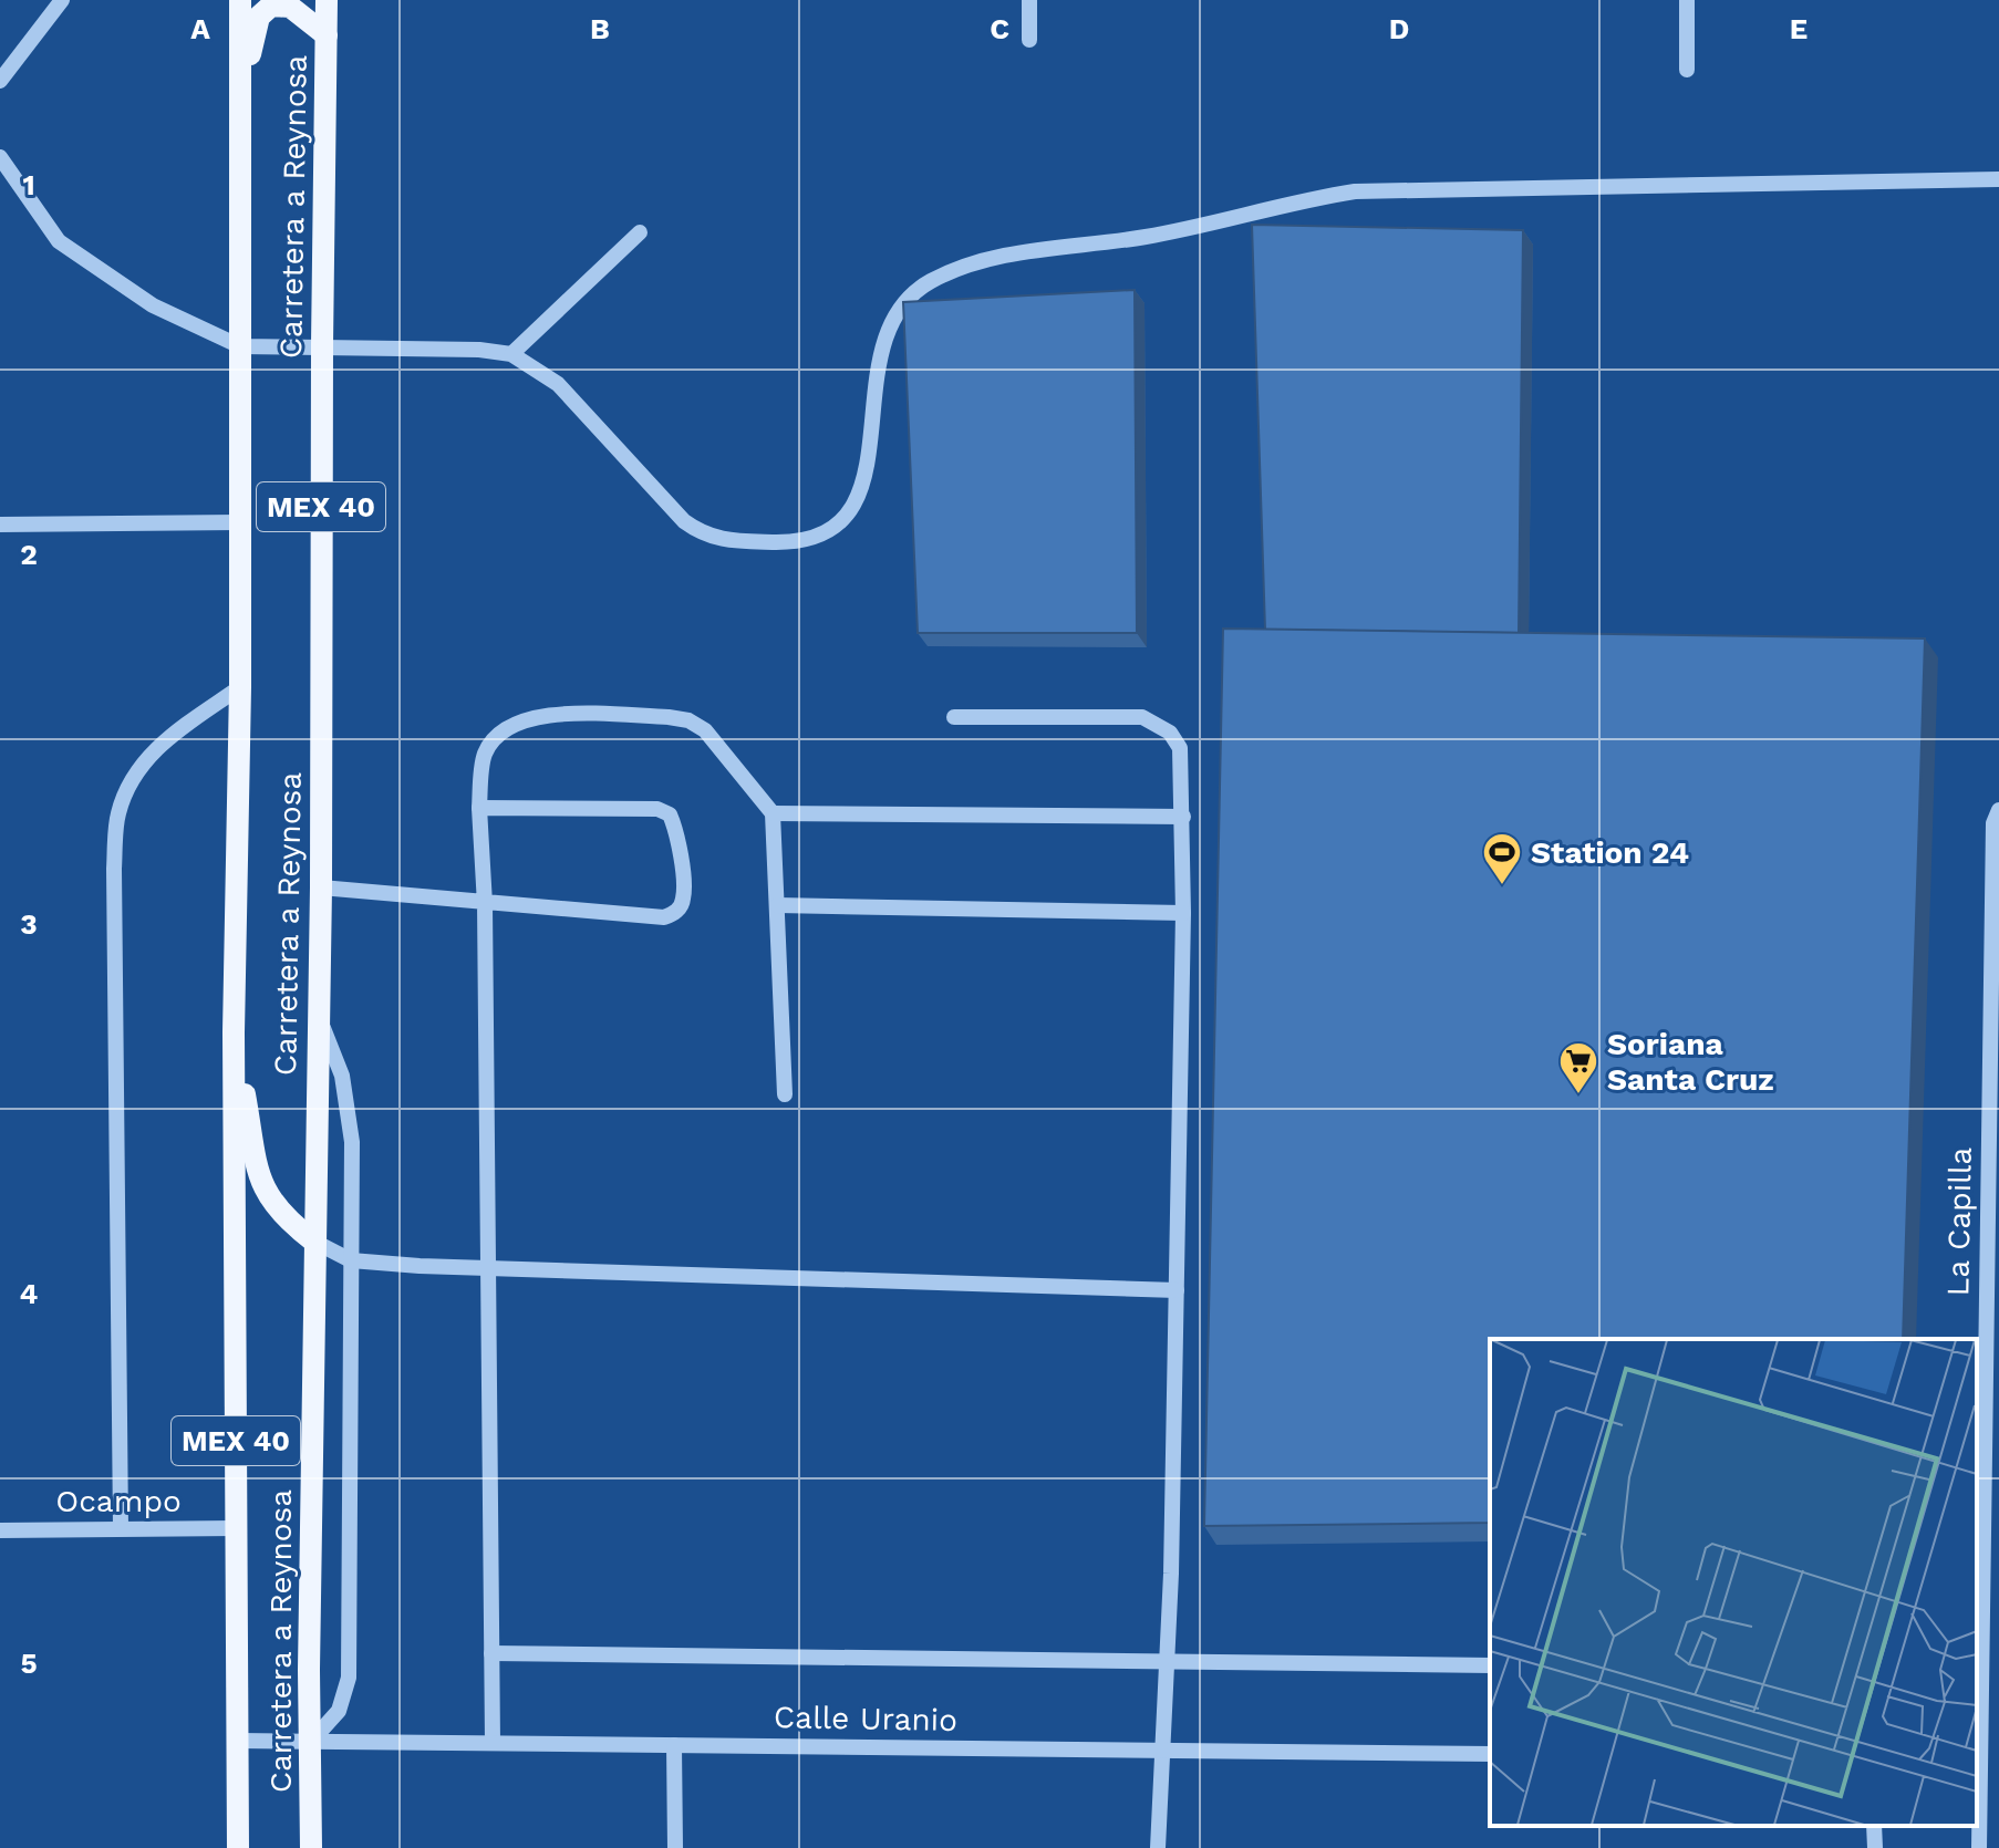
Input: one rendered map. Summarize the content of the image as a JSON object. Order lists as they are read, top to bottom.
{
  "streets": {
    "main road": ["Carretera a Reynosa", "MEX 40"],
    "street": ["La Capilla", "Ocampo", "Calle Uranio"]
  },
  "crossings": [
    ["Carretera a Reynosa", "Ocampo"],
    ["Carretera a Reynosa", "Calle Uranio"]
  ],
  "places": {
    "sports": ["Station 24"],
    "supermarket": ["Soriana Santa Cruz"]
  },
  "grid": {
    "columns": [
      "A",
      "B",
      "C",
      "D",
      "E"
    ],
    "rows": [
      "1",
      "2",
      "3",
      "4",
      "5"
    ]
  }
}
